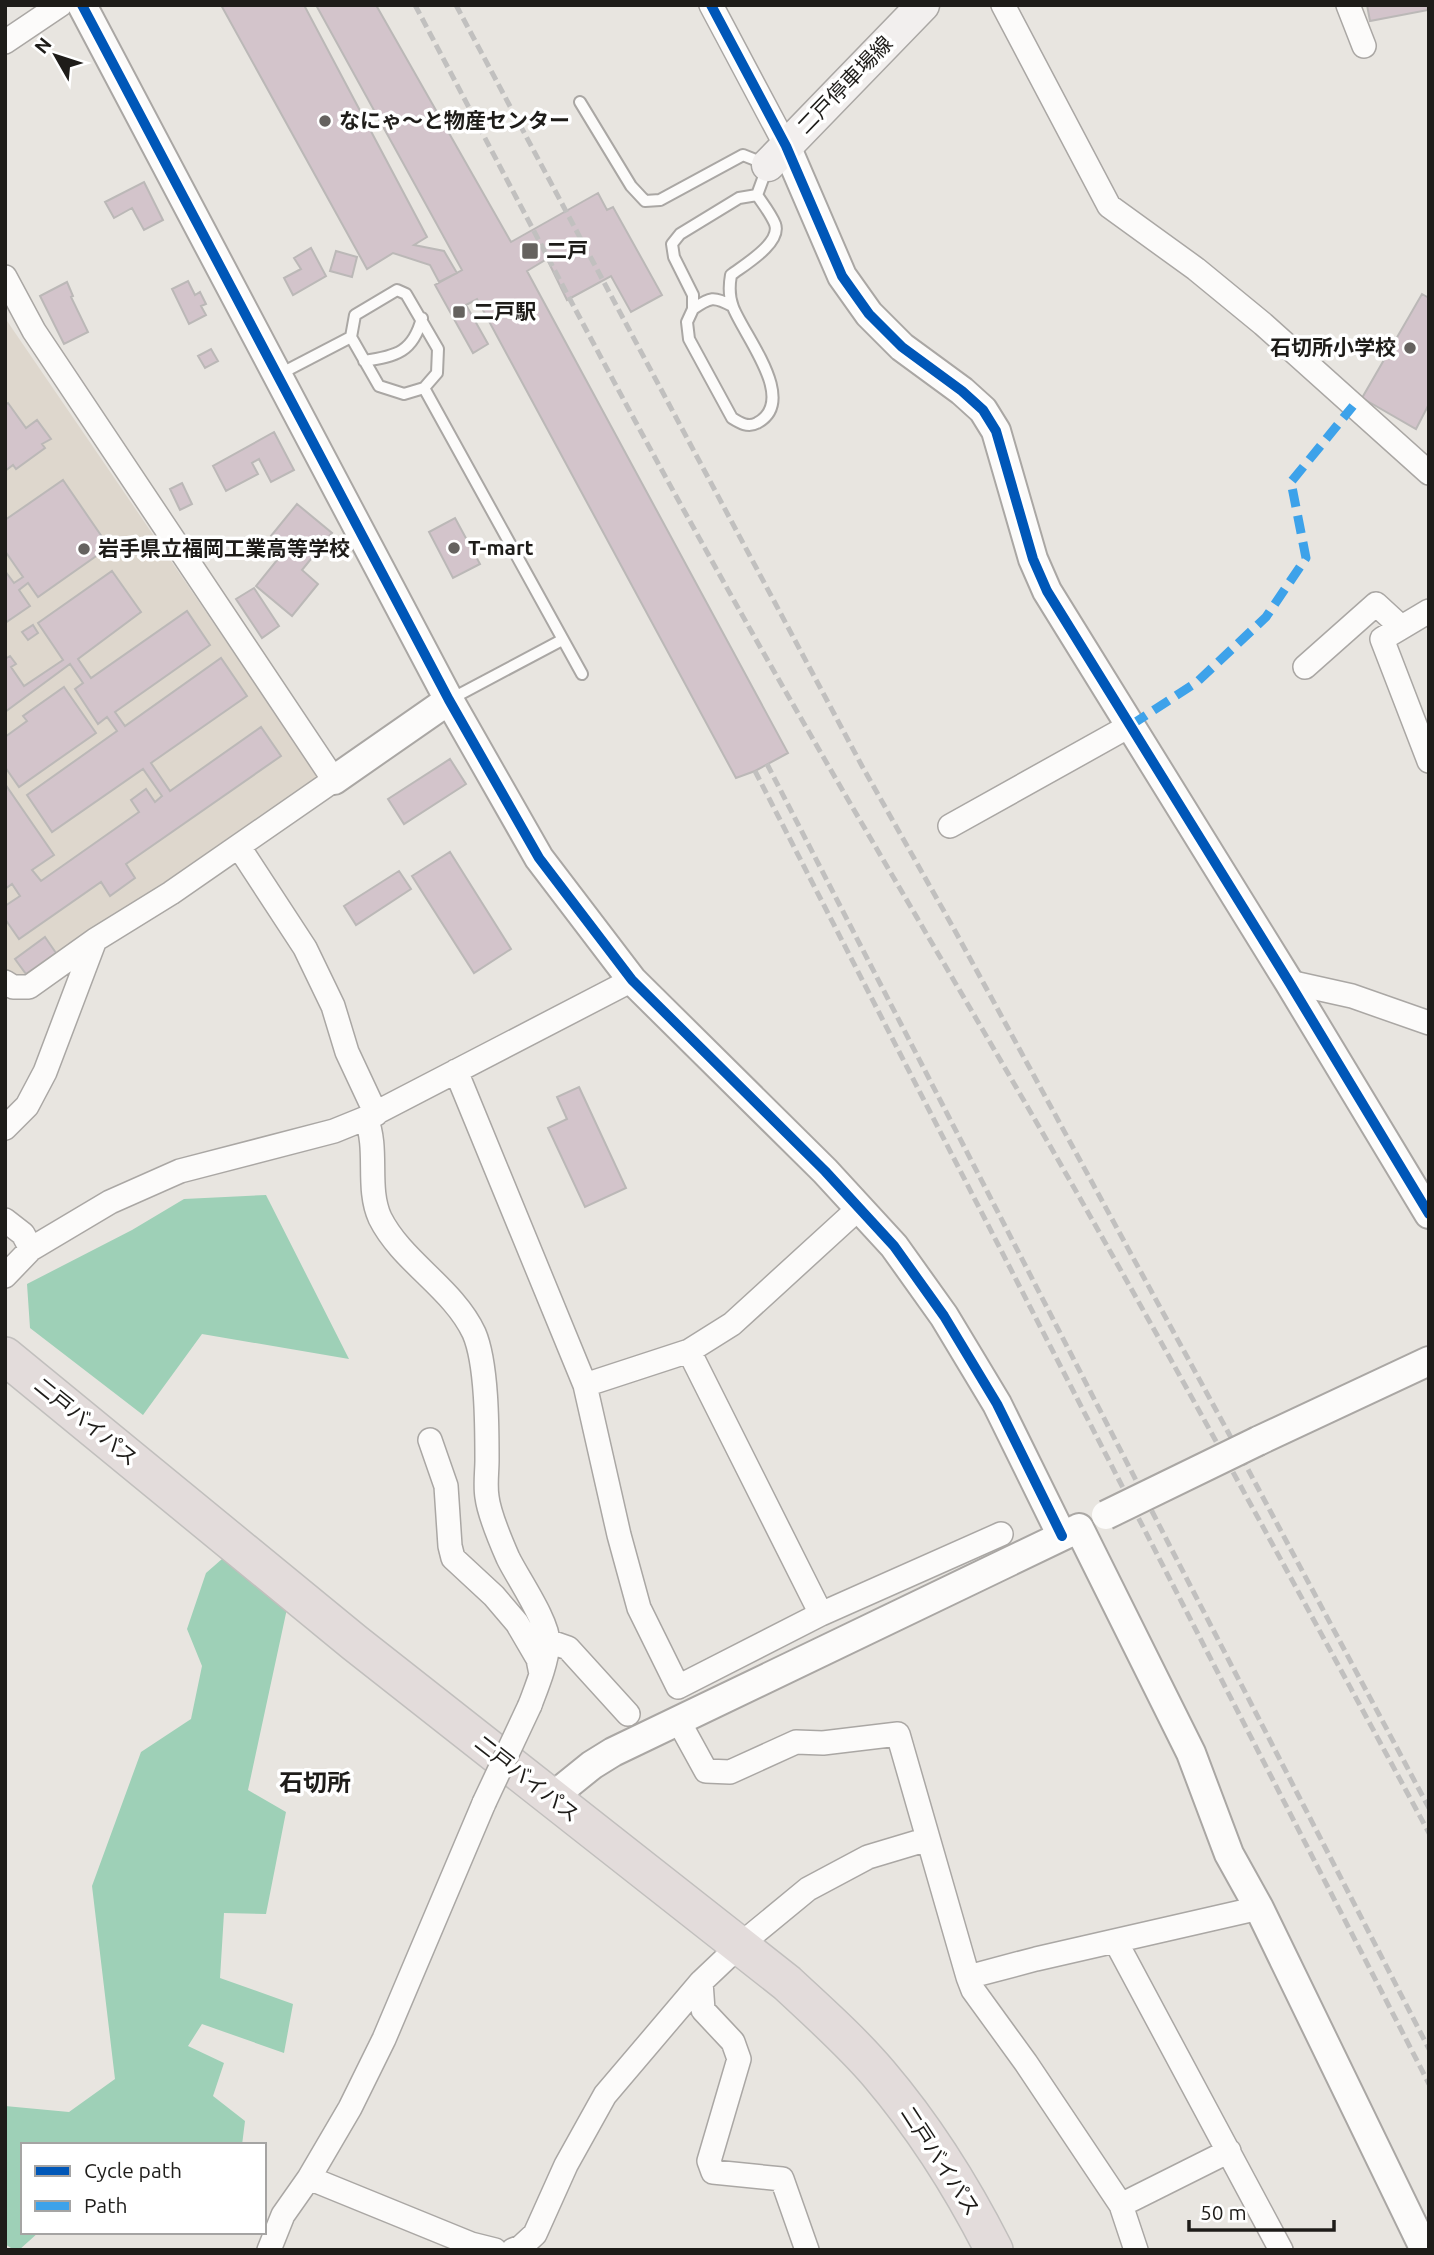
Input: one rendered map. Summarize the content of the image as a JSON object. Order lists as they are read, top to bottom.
{
  "streets": {
    "highway": ["二戸バイパス"],
    "main road": ["二戸停車場線"]
  },
  "districts": ["石切所"],
  "places": {
    "other": [
      "なにゃ～と物産センター",
      "石切所小学校",
      "T-mart",
      "岩手県立福岡工業高等学校"
    ],
    "transit": ["二戸", "二戸駅"]
  },
  "legend": ["Cycle path", "Path"],
  "scale_bar": "50 m",
  "north": "top left"
}
